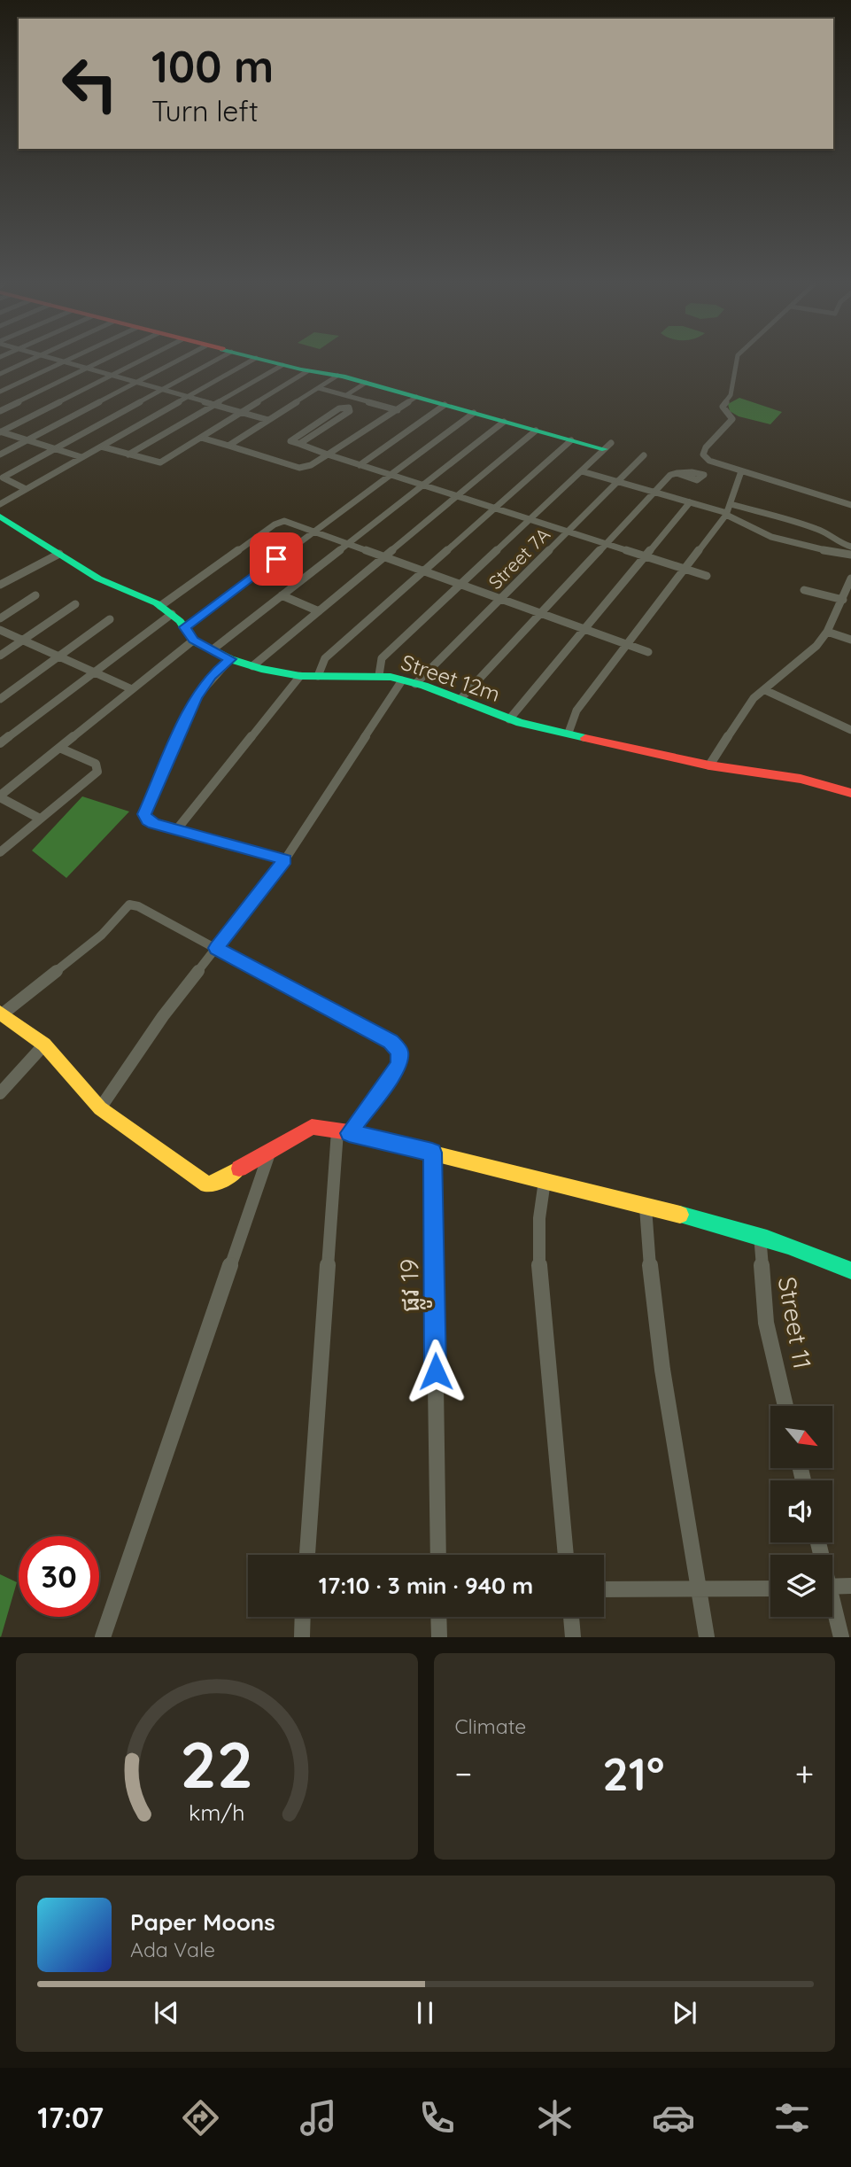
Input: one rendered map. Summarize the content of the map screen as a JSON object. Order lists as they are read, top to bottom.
{
  "streets": {
    "street": [
      "Street 7A",
      "Street 12m",
      "ផ្លូវ 19",
      "Street 11"
    ]
  },
  "crossings": [
    ["Street 7A", "Street 12m"]
  ],
  "north": "bottom right",
  "page": {
    "turn": ["100 m", "Turn left"],
    "limit": "30",
    "trip": "17:10 · 3 min · 940 m",
    "tile": "Climate",
    "heat": ["−", "21°", "+"],
    "song": ["Paper Moons", "Ada Vale"],
    "tabs": "17:07",
    "gauge": ["22", "km/h"]
  }
}
